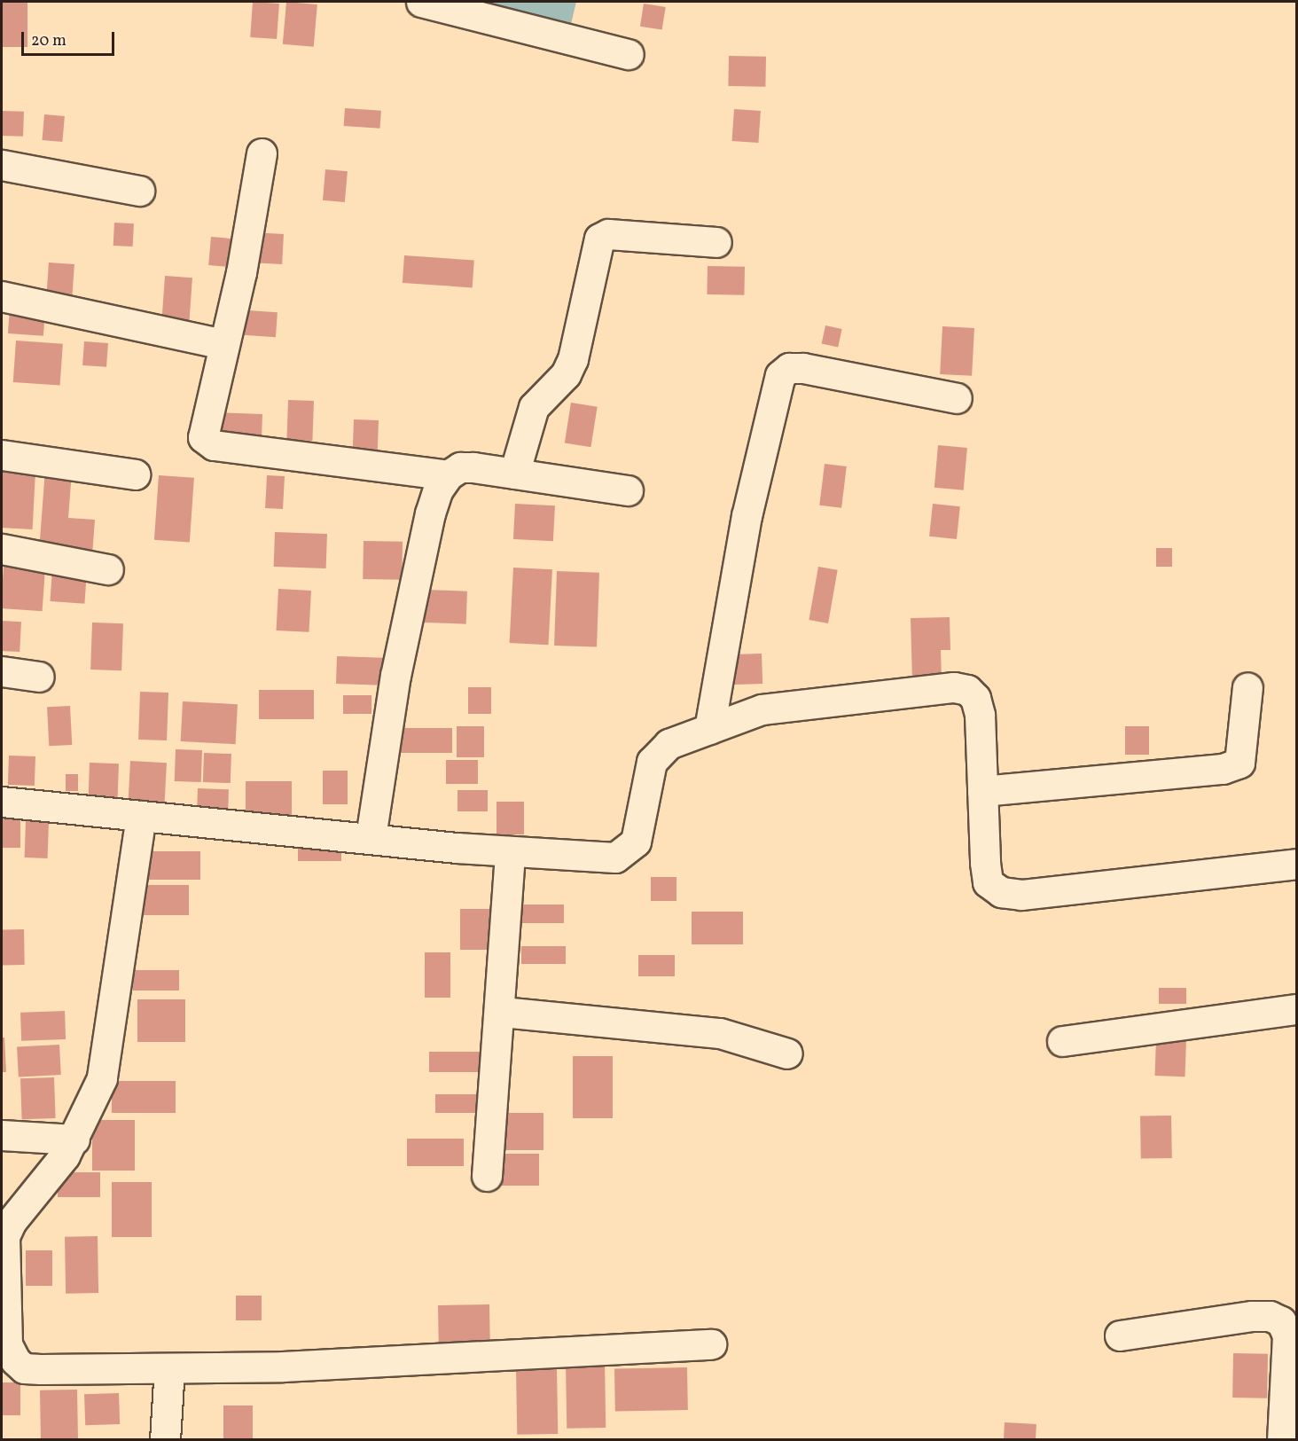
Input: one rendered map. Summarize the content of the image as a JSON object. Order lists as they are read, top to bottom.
{
  "scale_bar": "20 m"
}
